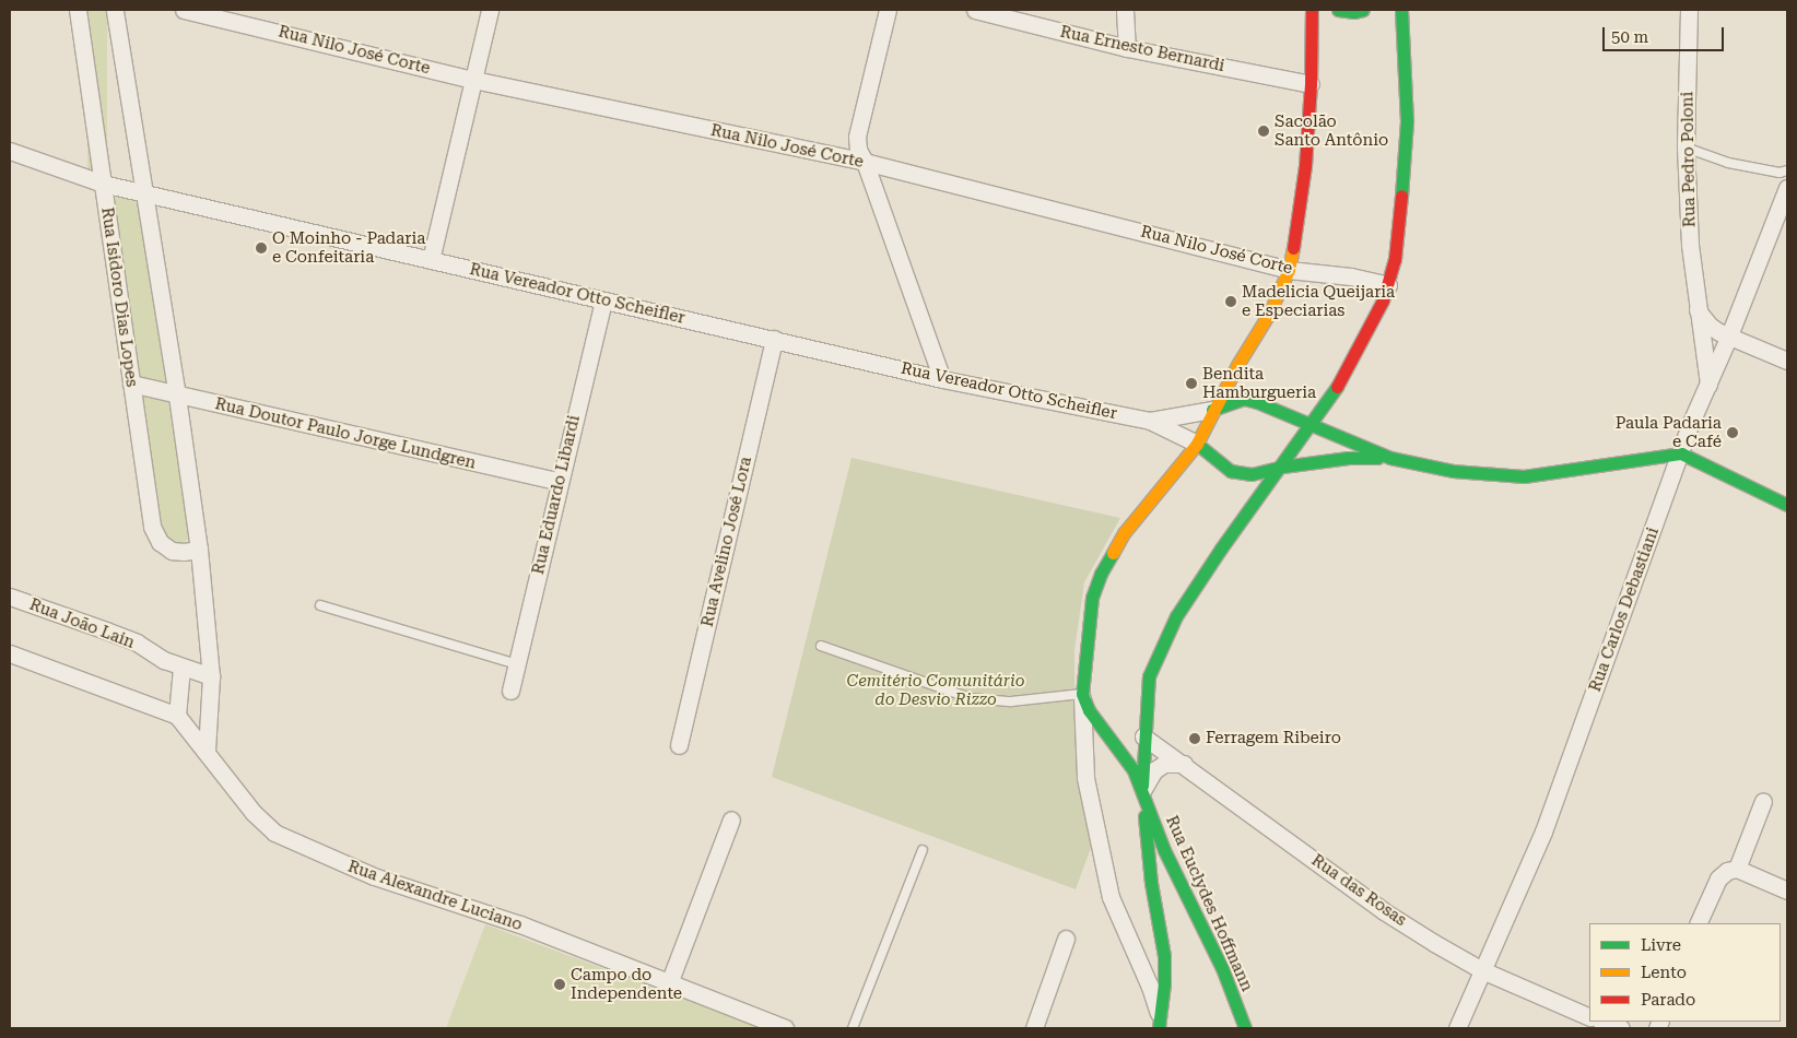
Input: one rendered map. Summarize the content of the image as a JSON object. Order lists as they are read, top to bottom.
{
  "streets": {
    "street": [
      "Rua Ernesto Bernardi",
      "Rua Nilo José Corte",
      "Rua Pedro Poloni",
      "Rua Vereador Otto Scheifler",
      "Rua Isidoro Dias Lopes",
      "Rua Doutor Paulo Jorge Lundgren",
      "Rua Eduardo Libardi",
      "Rua Avelino José Lora",
      "Rua Carlos Debastiani",
      "Rua João Lain",
      "Rua das Rosas",
      "Rua Alexandre Luciano",
      "Rua Euclydes Hoffmann"
    ]
  },
  "crossings": [
    ["Rua Pedro Poloni", "Rua Carlos Debastiani"],
    ["Rua Vereador Otto Scheifler", "Rua Isidoro Dias Lopes"],
    ["Rua Vereador Otto Scheifler", "Rua Eduardo Libardi"],
    ["Rua Vereador Otto Scheifler", "Rua Avelino José Lora"],
    ["Rua Isidoro Dias Lopes", "Rua Doutor Paulo Jorge Lundgren"],
    ["Rua Doutor Paulo Jorge Lundgren", "Rua Eduardo Libardi"],
    ["Rua Carlos Debastiani", "Rua das Rosas"]
  ],
  "parks": ["Cemitério Comunitário do Desvio Rizzo"],
  "places": [
    "Sacolão Santo Antônio",
    "O Moinho - Padaria e Confeitaria",
    "Madelicia Queijaria e Especiarias",
    "Bendita Hamburgueria",
    "Paula Padaria e Café",
    "Ferragem Ribeiro",
    "Campo do Independente"
  ],
  "legend": ["Livre", "Lento", "Parado"],
  "scale_bar": "50 m"
}
